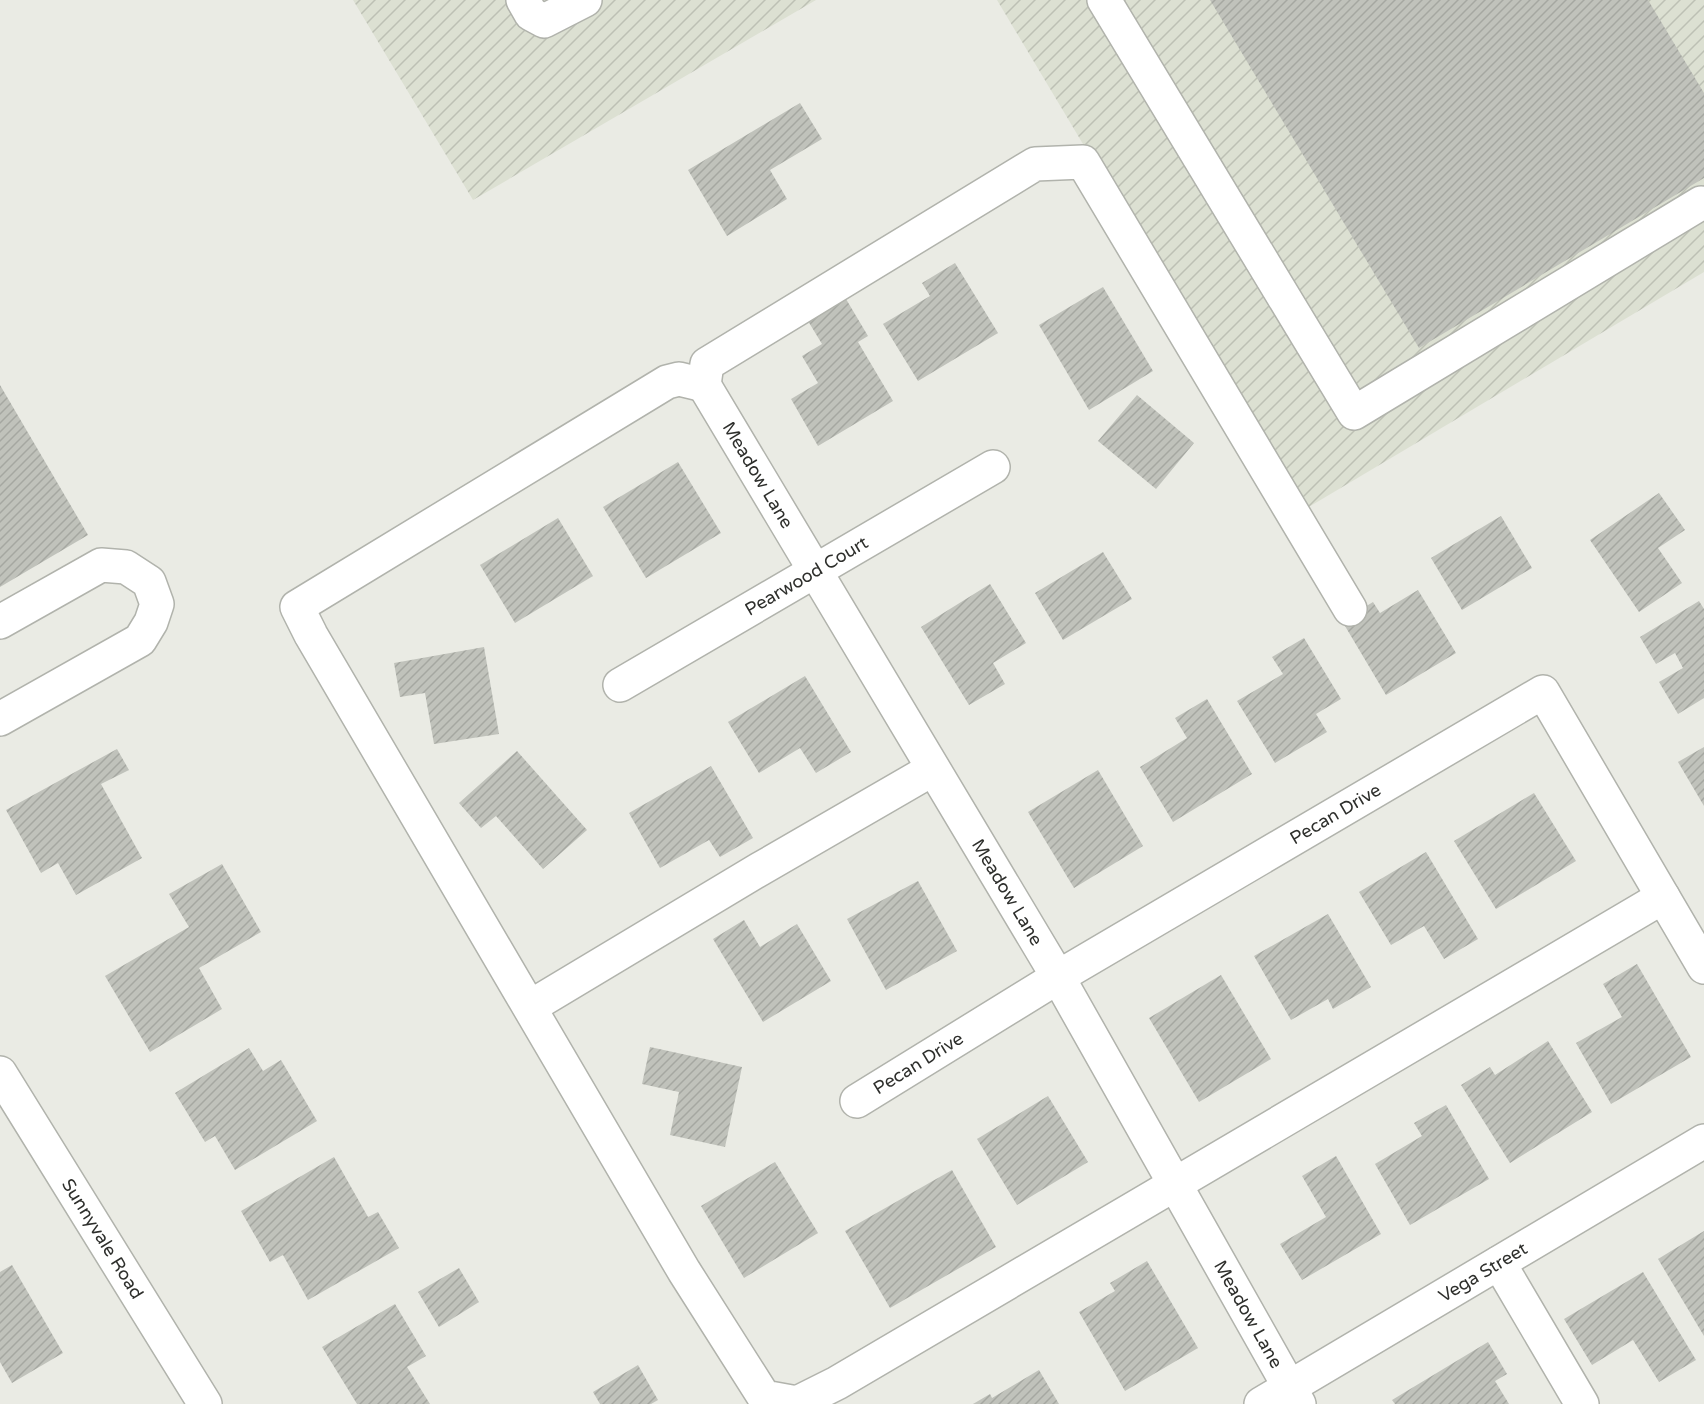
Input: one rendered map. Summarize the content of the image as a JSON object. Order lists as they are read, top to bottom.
{
  "streets": {
    "street": [
      "Meadow Lane",
      "Pearwood Court",
      "Pecan Drive",
      "Sunnyvale Road",
      "Vega Street"
    ]
  },
  "crossings": [
    ["Meadow Lane", "Pearwood Court"],
    ["Meadow Lane", "Pecan Drive"],
    ["Meadow Lane", "Vega Street"]
  ]
}
